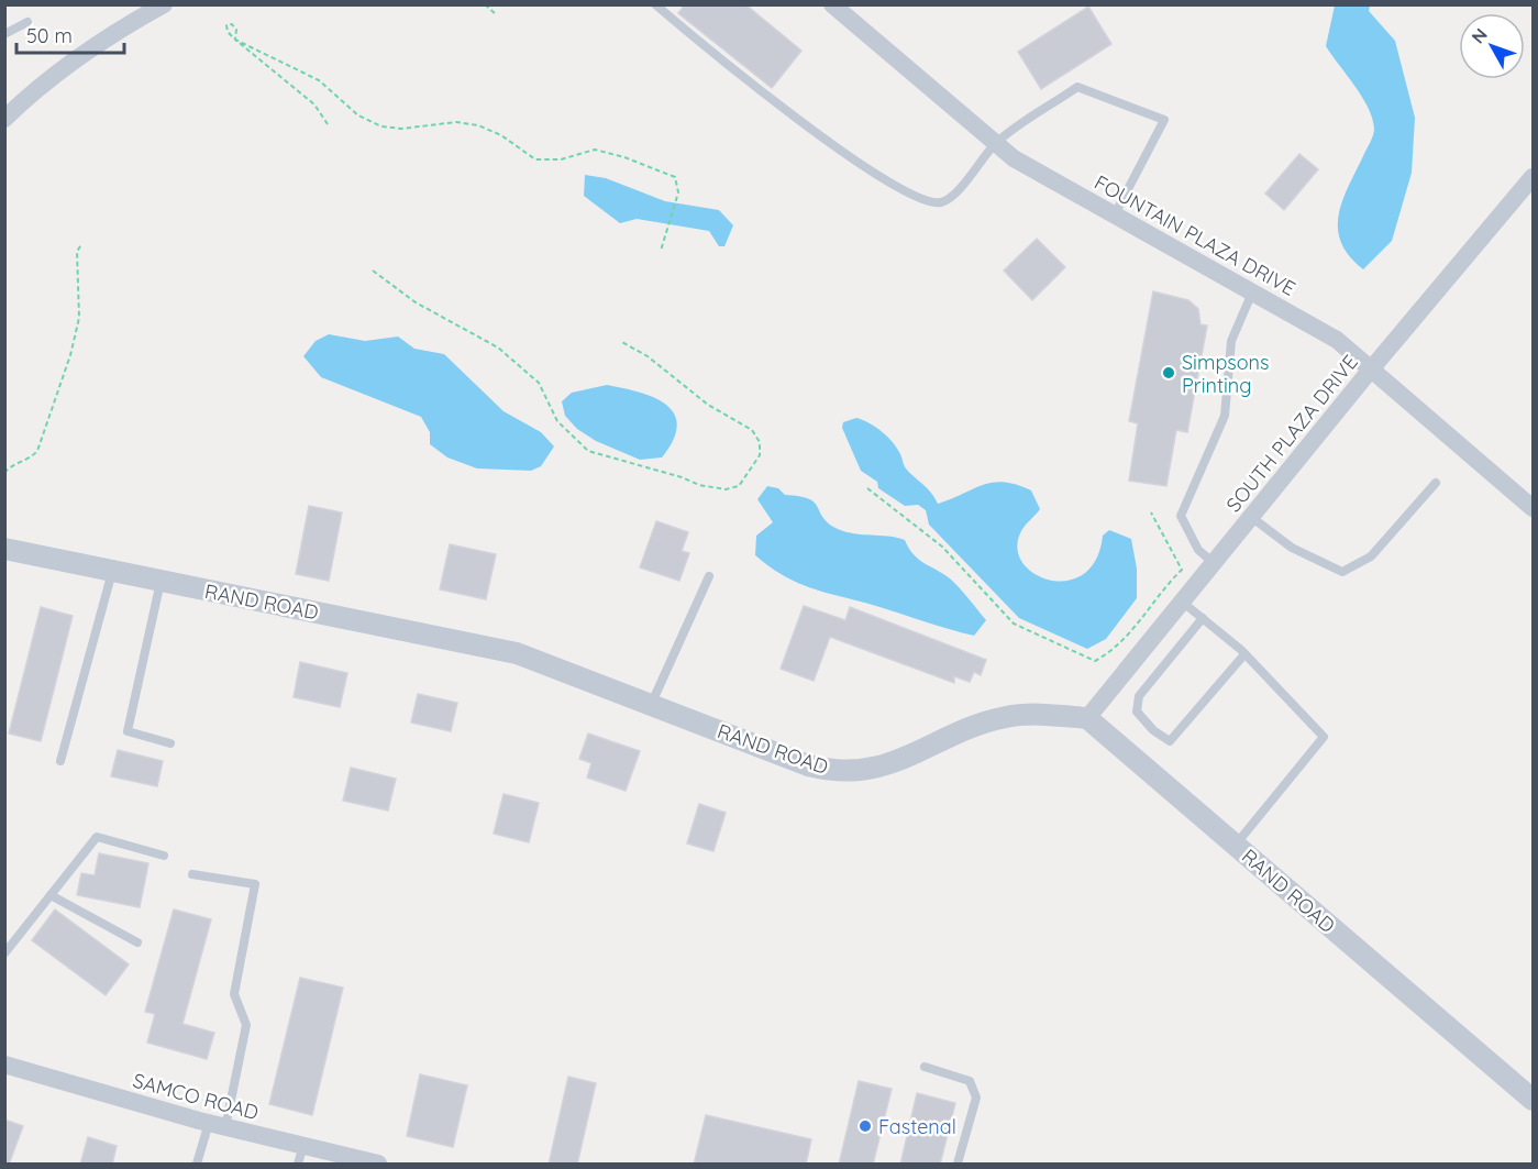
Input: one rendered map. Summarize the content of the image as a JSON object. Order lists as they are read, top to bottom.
{
  "streets": {
    "street": [
      "FOUNTAIN PLAZA DRIVE",
      "SOUTH PLAZA DRIVE",
      "RAND ROAD",
      "SAMCO ROAD"
    ]
  },
  "crossings": [
    ["FOUNTAIN PLAZA DRIVE", "SOUTH PLAZA DRIVE"],
    ["SOUTH PLAZA DRIVE", "RAND ROAD"]
  ],
  "places": ["Simpsons Printing", "Fastenal"],
  "scale_bar": "50 m",
  "north": "top left"
}
